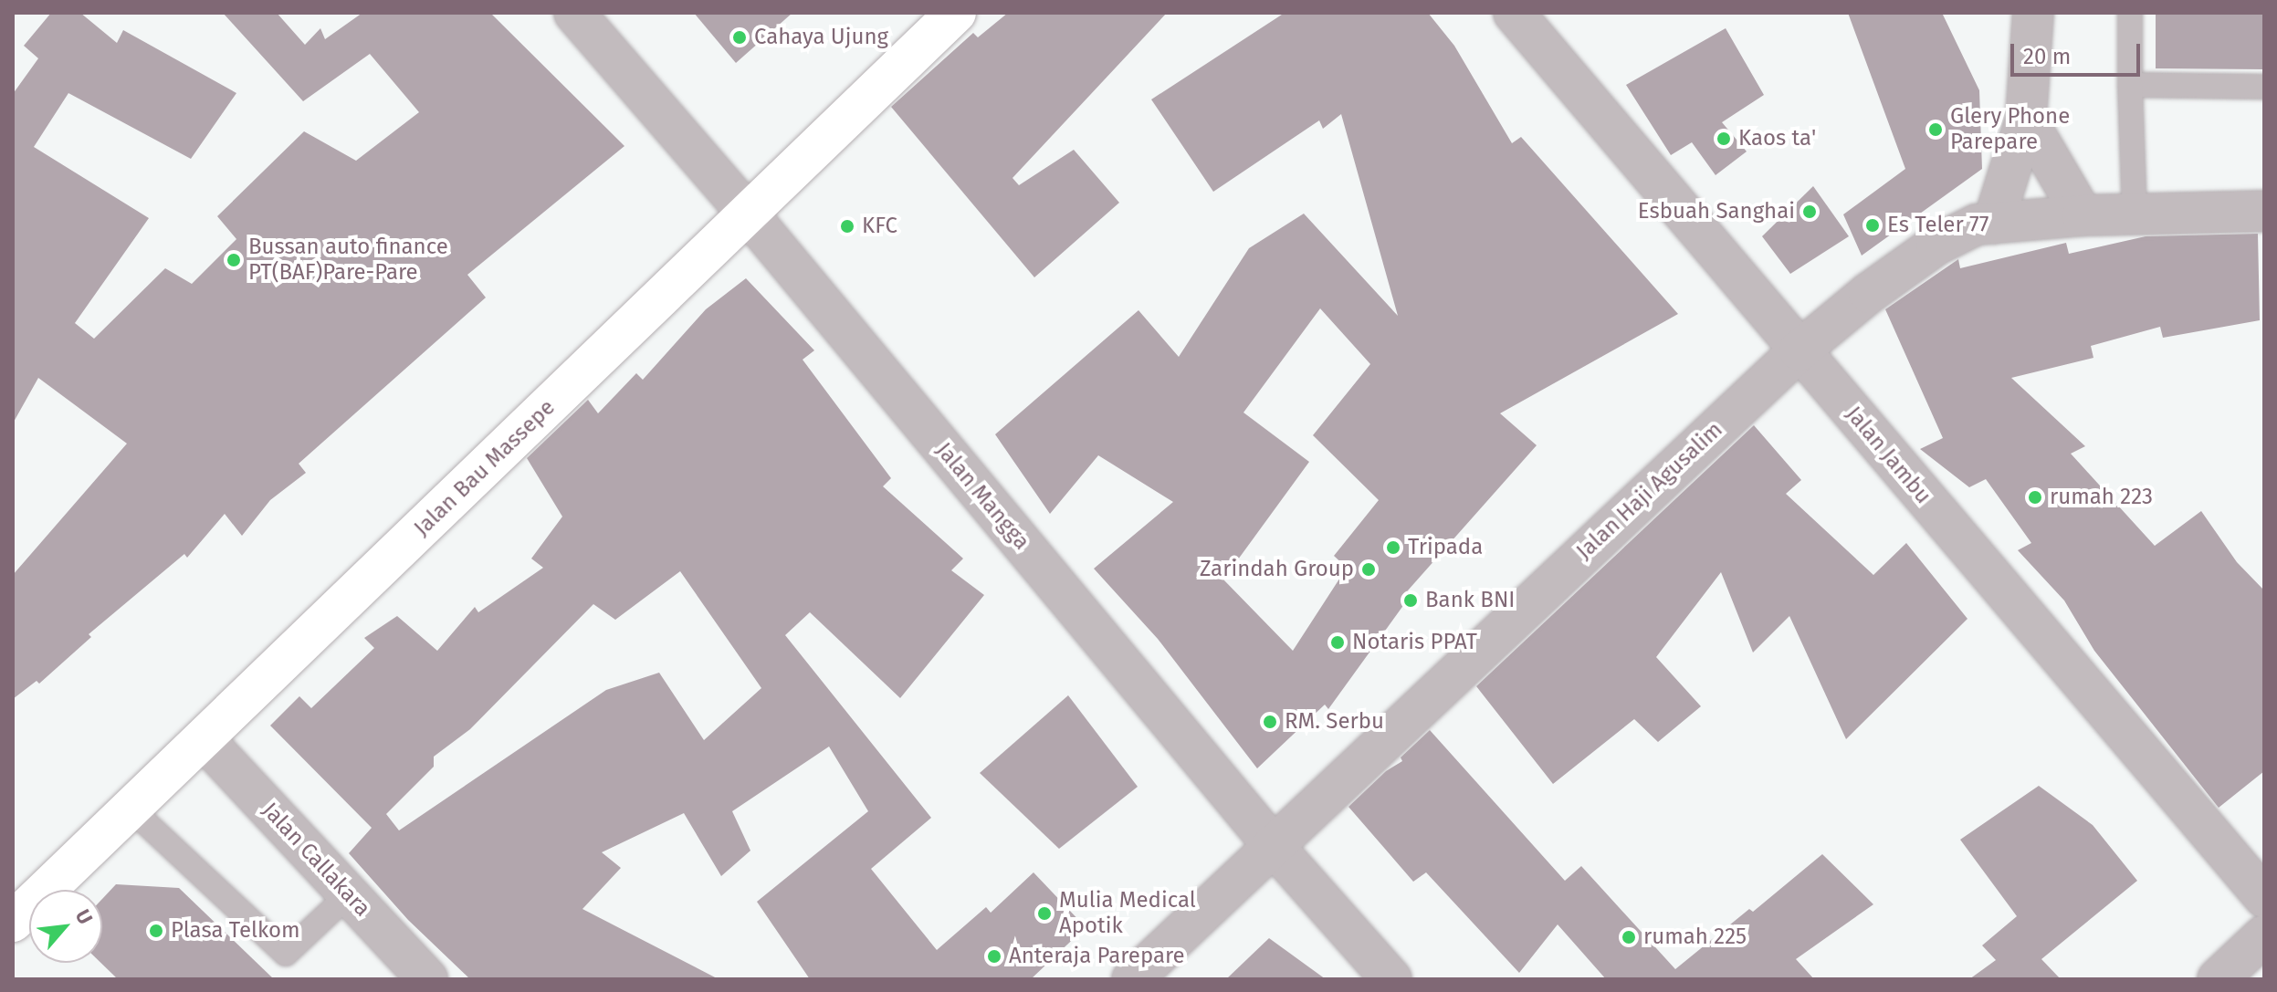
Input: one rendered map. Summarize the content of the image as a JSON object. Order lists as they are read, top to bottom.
{
  "streets": {
    "highway": ["Jalan Bau Massepe"],
    "street": [
      "Jalan Jambu",
      "Jalan Haji Agusalim",
      "Jalan Mangga",
      "Jalan Callakara"
    ]
  },
  "crossings": [
    ["Jalan Jambu", "Jalan Haji Agusalim"],
    ["Jalan Bau Massepe", "Jalan Mangga"],
    ["Jalan Bau Massepe", "Jalan Callakara"],
    ["Jalan Haji Agusalim", "Jalan Mangga"]
  ],
  "places": [
    "Cahaya Ujung",
    "Glery Phone Parepare",
    "Kaos ta'",
    "Esbuah Sanghai",
    "Es Teler 77",
    "KFC",
    "Bussan auto finance PT(BAF)Pare-Pare",
    "rumah 223",
    "Tripada",
    "Zarindah Group",
    "Bank BNI",
    "Notaris PPAT",
    "RM. Serbu",
    "Mulia Medical Apotik",
    "Plasa Telkom",
    "rumah 225",
    "Anteraja Parepare"
  ],
  "scale_bar": "20 m",
  "north": "top right"
}
